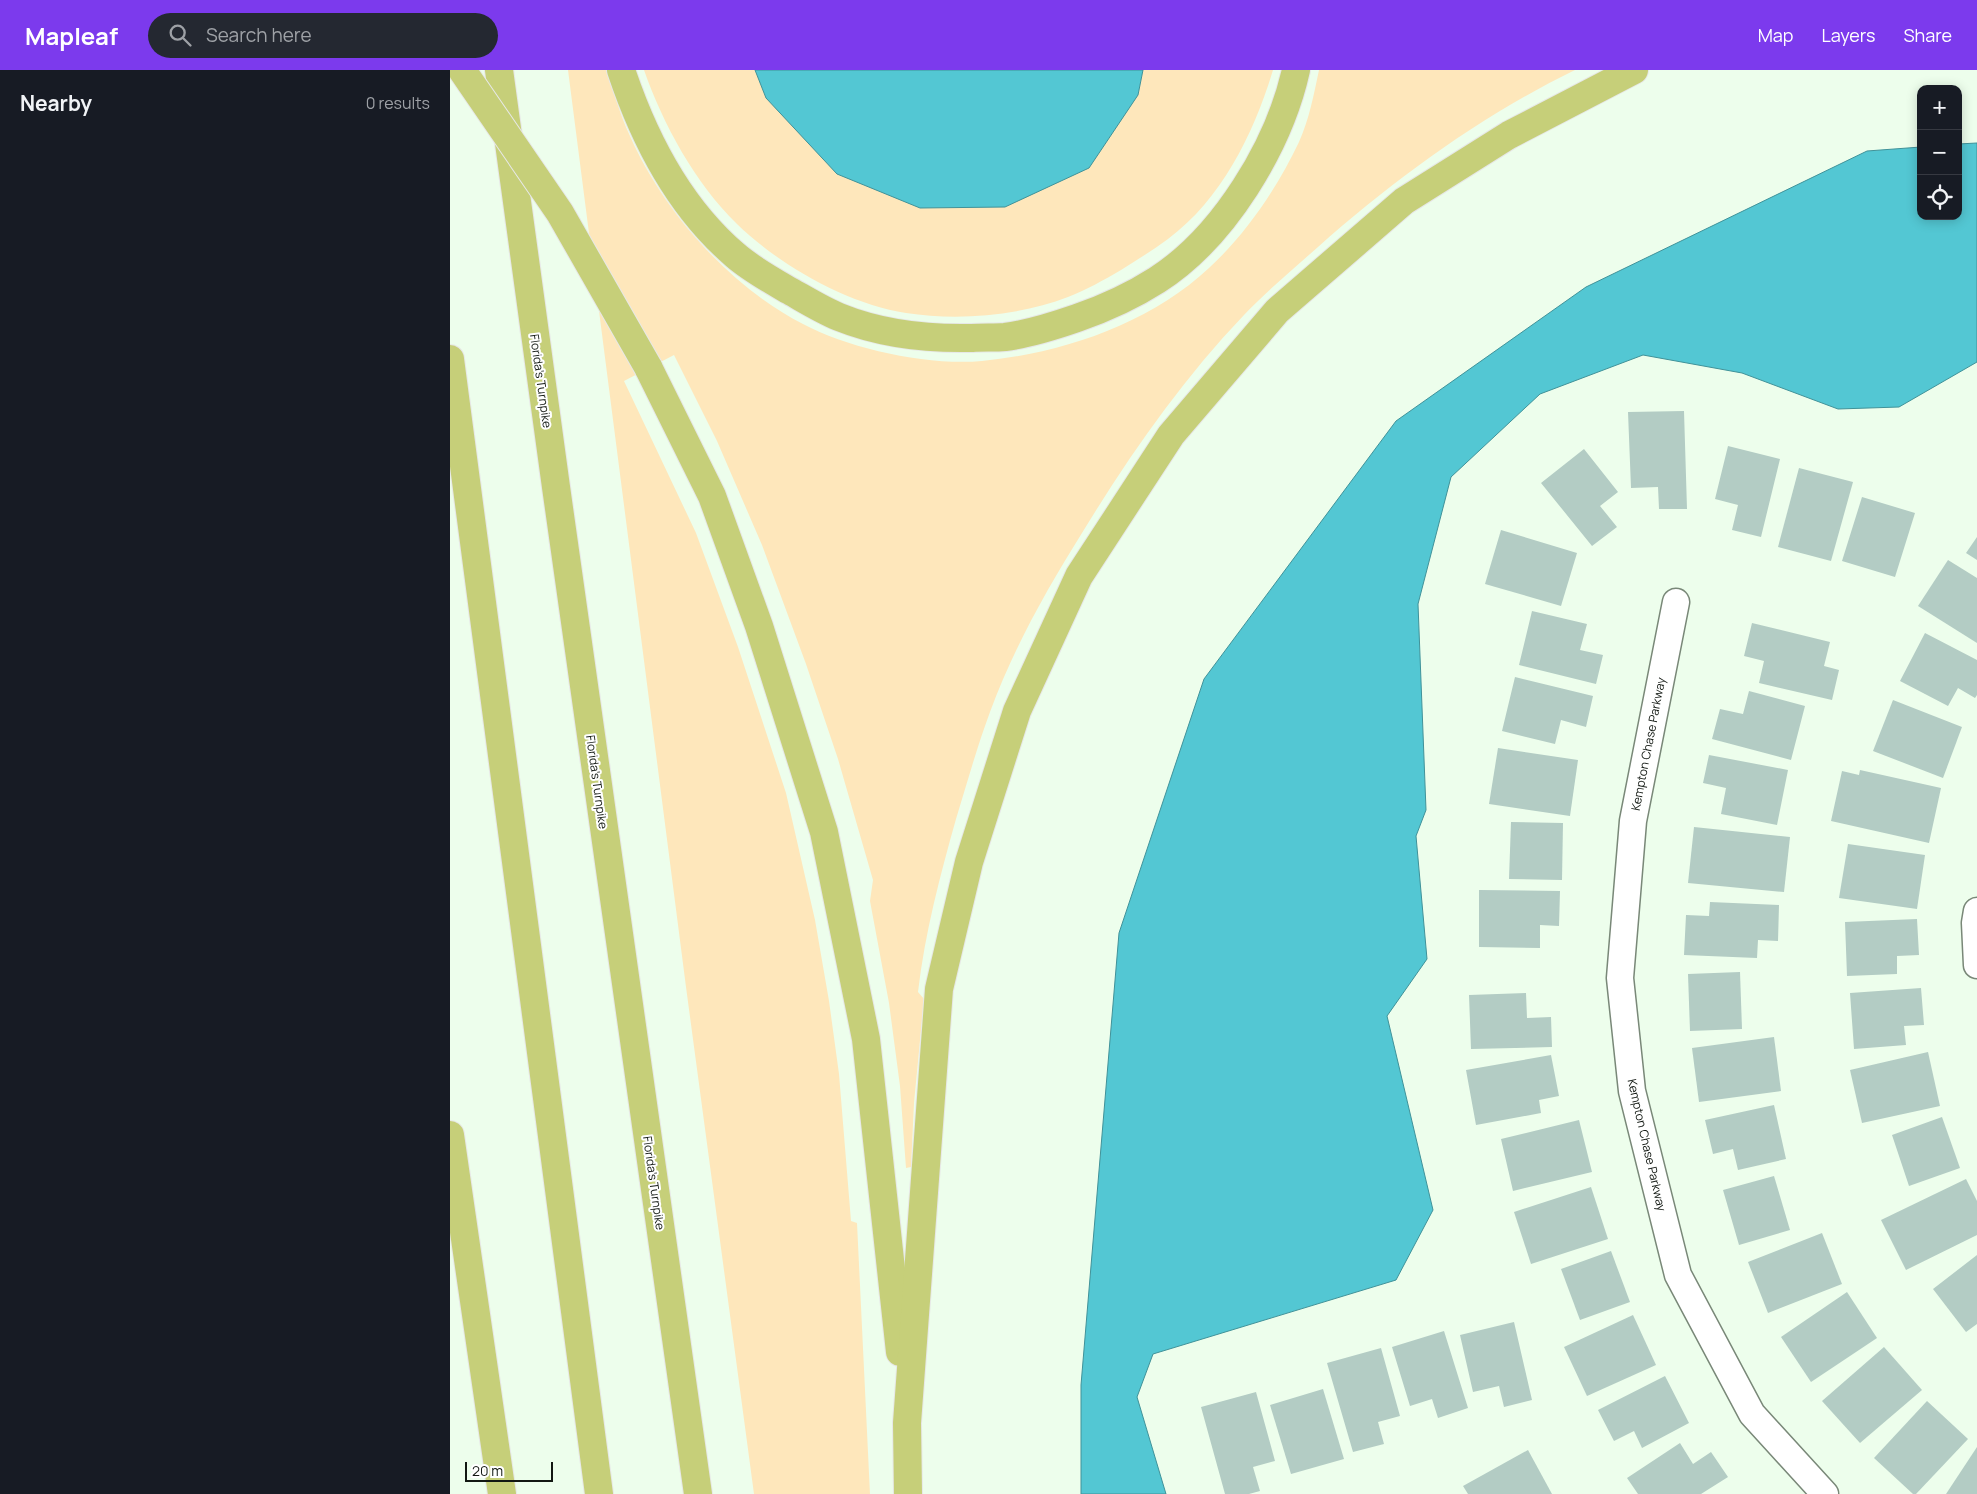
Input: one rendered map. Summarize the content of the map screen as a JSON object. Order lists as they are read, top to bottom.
{
  "streets": {
    "highway": ["Florida's Turnpike"],
    "street": ["Kempton Chase Parkway"]
  },
  "scale_bar": "20 m",
  "page": {
    "header": "Mapleaf",
    "search": "Search here",
    "nav": ["Map", "Layers", "Share"],
    "heading": ["Nearby", "0 results"],
    "map_buttons": ["+", "−"],
    "scale": "20 m"
  }
}
